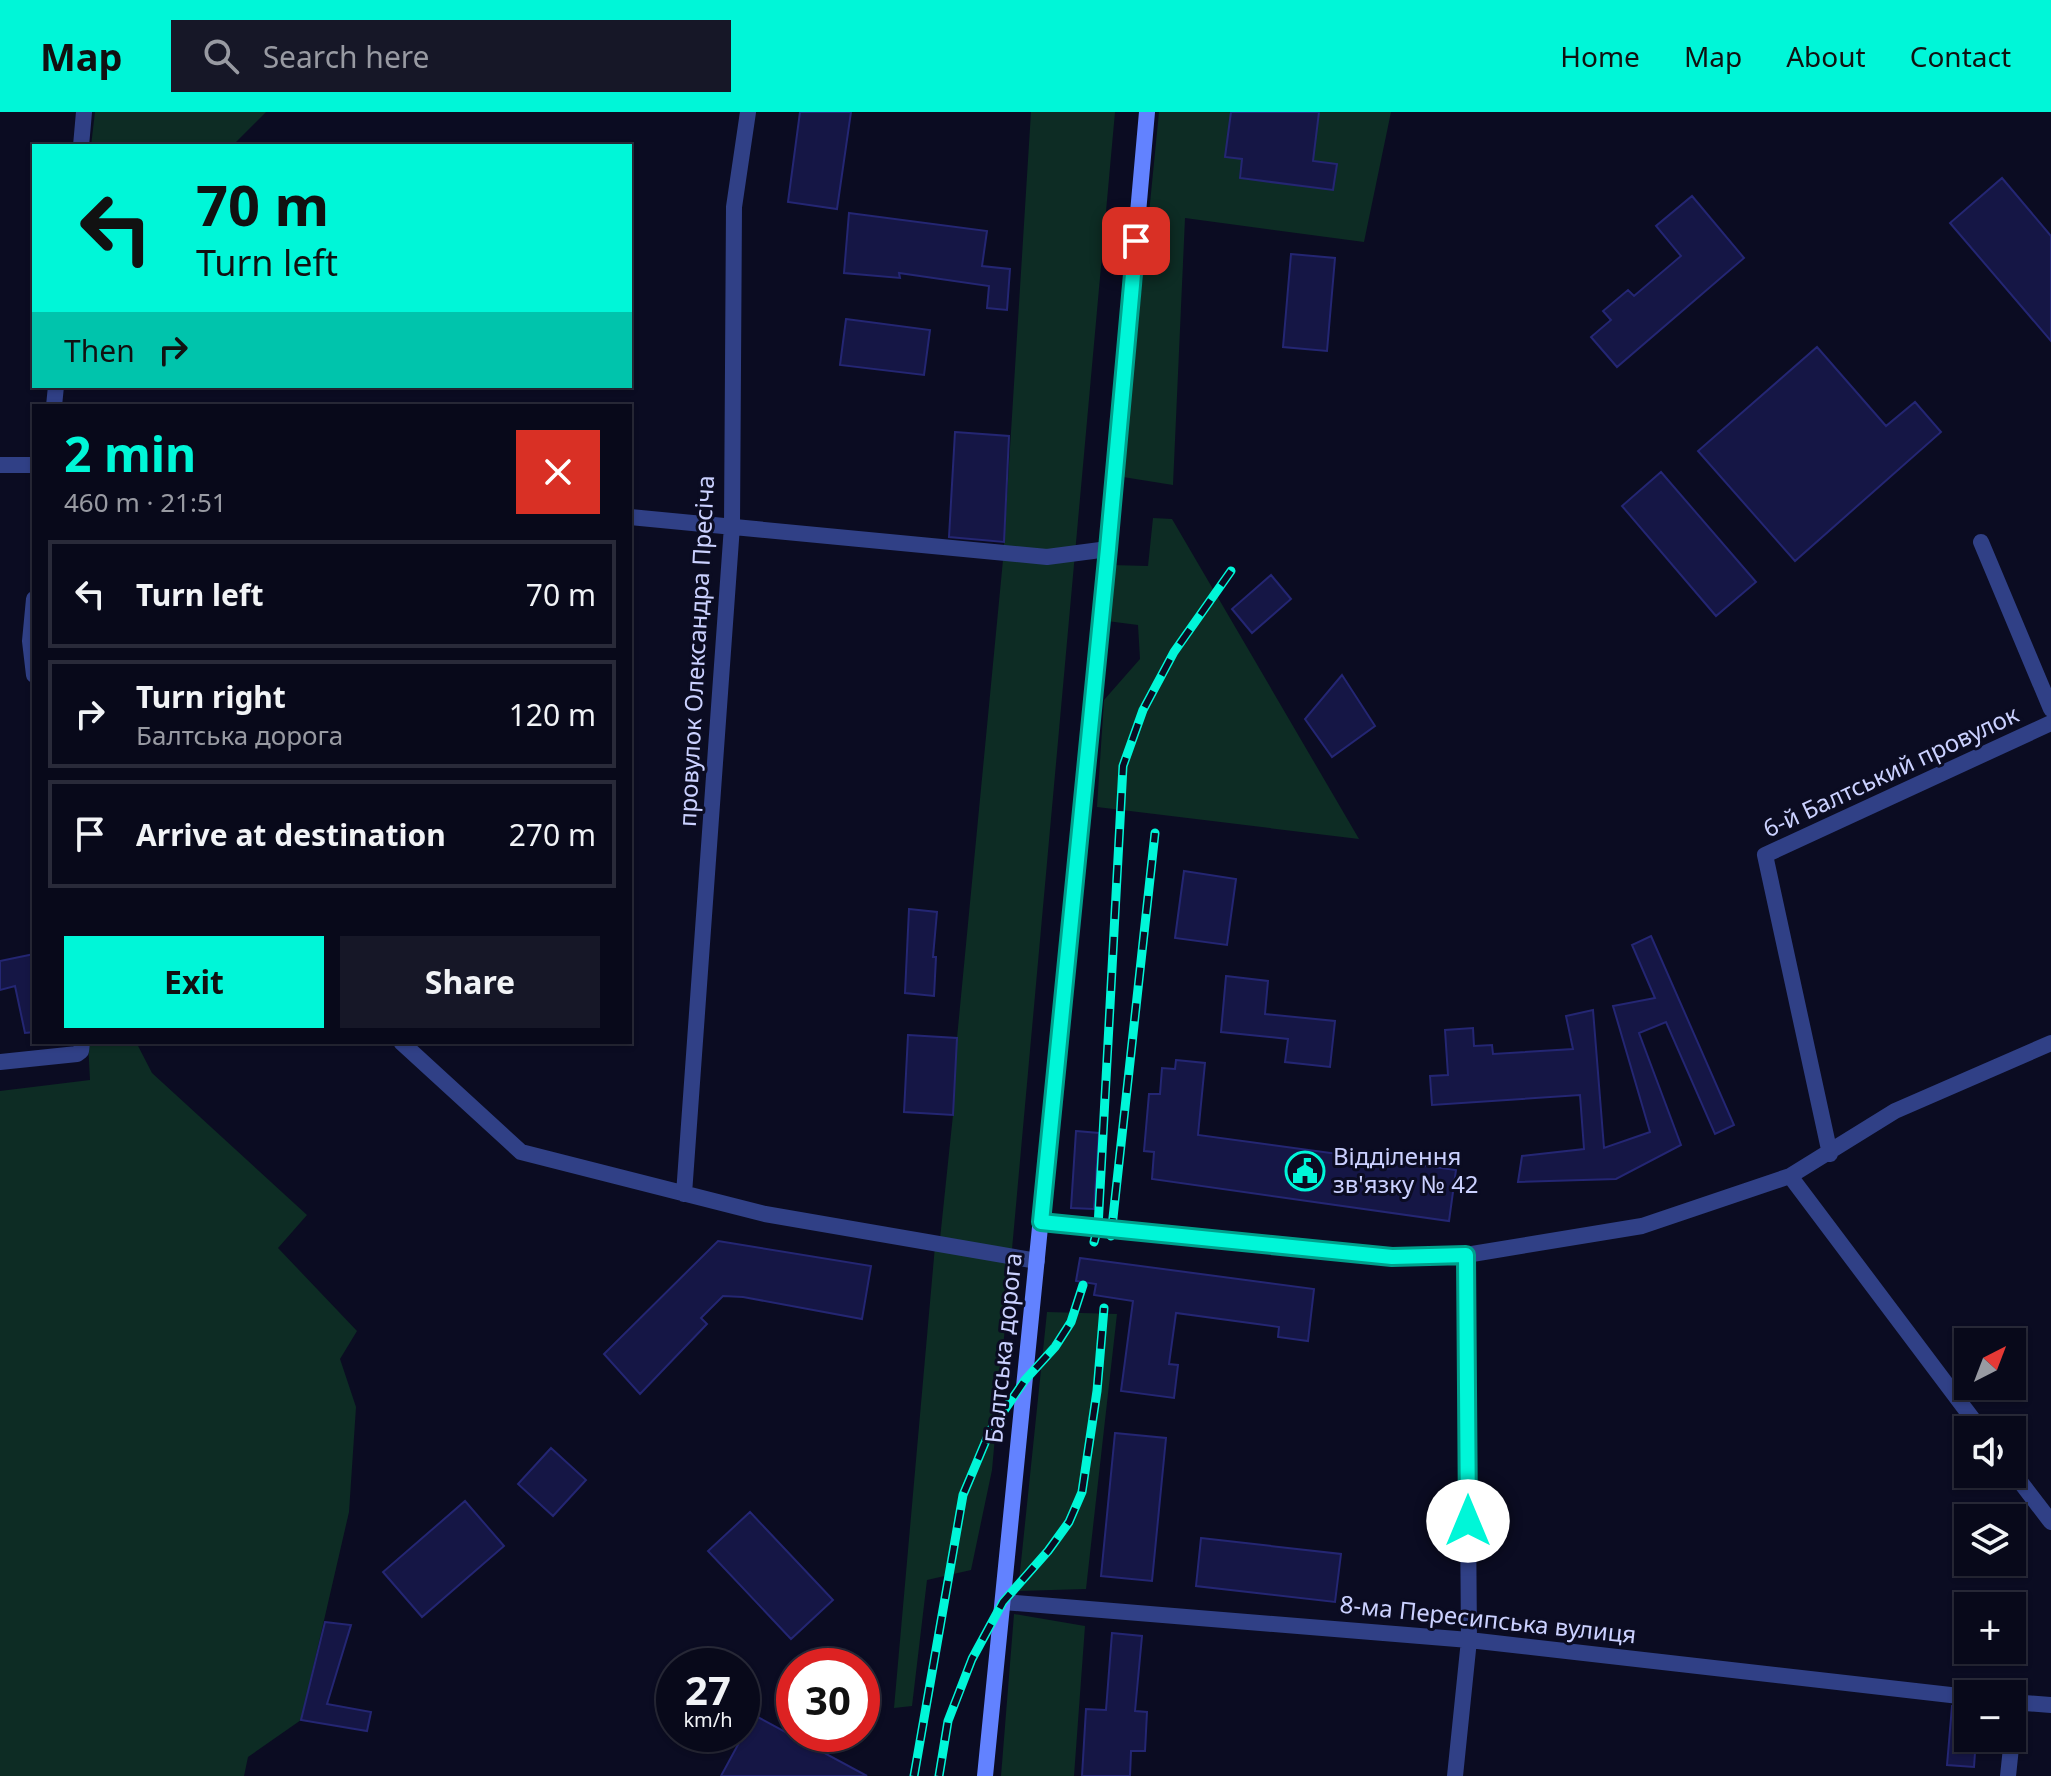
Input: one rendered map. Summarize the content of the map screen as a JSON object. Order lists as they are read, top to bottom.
{
  "streets": {
    "main road": ["Балтська дорога"],
    "street": ["провулок Олександра Пресіча", "6-й Балтський провулок", "8-ма Пересипська вулиця"]
  },
  "crossings": [
    ["Балтська дорога", "8-ма Пересипська вулиця"]
  ],
  "places": {
    "public building": ["Відділення зв'язку № 42"]
  },
  "north": "top right",
  "page": {
    "header": "Map",
    "search": "Search here",
    "nav": [
      "Home",
      "Map",
      "About",
      "Contact"
    ],
    "turn": ["70 m", "Turn left"],
    "then": "Then",
    "heading": ["2 min", "460 m · 21:51"],
    "list": [
      {
        "name": "Turn left",
        "value": "70 m"
      },
      {
        "name": "Turn right",
        "note": "Балтська дорога",
        "value": "120 m"
      },
      {
        "name": "Arrive at destination",
        "value": "270 m"
      }
    ],
    "buttons": ["Exit", "Share"],
    "map_buttons": ["+", "−"],
    "speed": "27 km/h",
    "limit": "30"
  }
}
